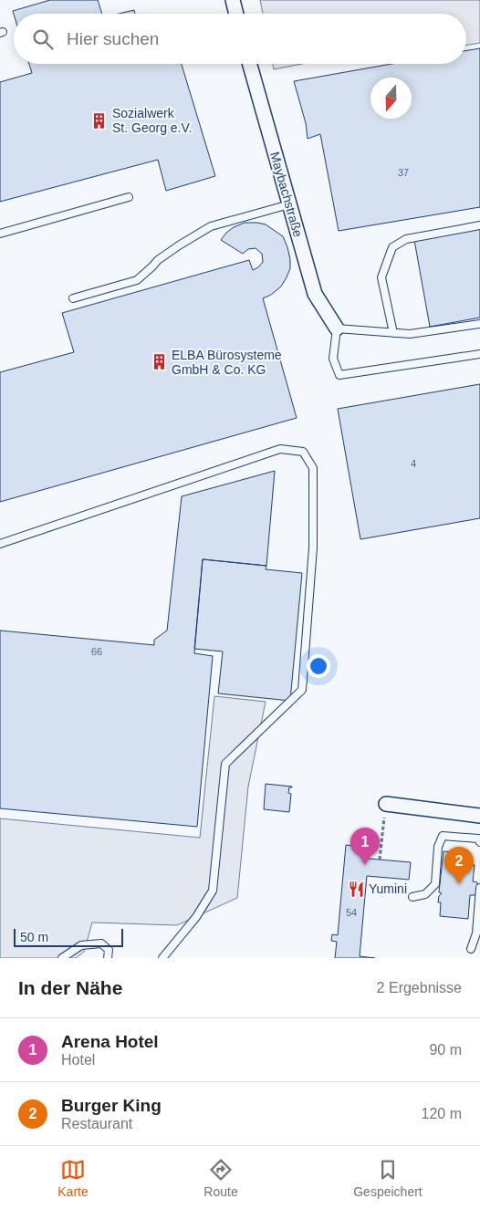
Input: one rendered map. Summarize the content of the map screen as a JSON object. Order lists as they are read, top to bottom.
{
  "streets": {
    "street": ["Maybachstraße"]
  },
  "places": {
    "building": ["Sozialwerk St. Georg e.V.", "ELBA Bürosysteme GmbH & Co. KG"],
    "restaurant": ["Yumini"]
  },
  "house_numbers": [
    "37",
    "4",
    "66",
    "54"
  ],
  "scale_bar": "50 m",
  "north": "bottom",
  "page": {
    "search": "Hier suchen",
    "pins": ["1", "2"],
    "scale": "50 m",
    "heading": ["In der Nähe", "2 Ergebnisse"],
    "list": [
      {
        "mark": "1",
        "name": "Arena Hotel",
        "note": "Hotel",
        "value": "90 m"
      },
      {
        "mark": "2",
        "name": "Burger King",
        "note": "Restaurant",
        "value": "120 m"
      }
    ],
    "nav": ["Karte", "Route", "Gespeichert"]
  }
}
